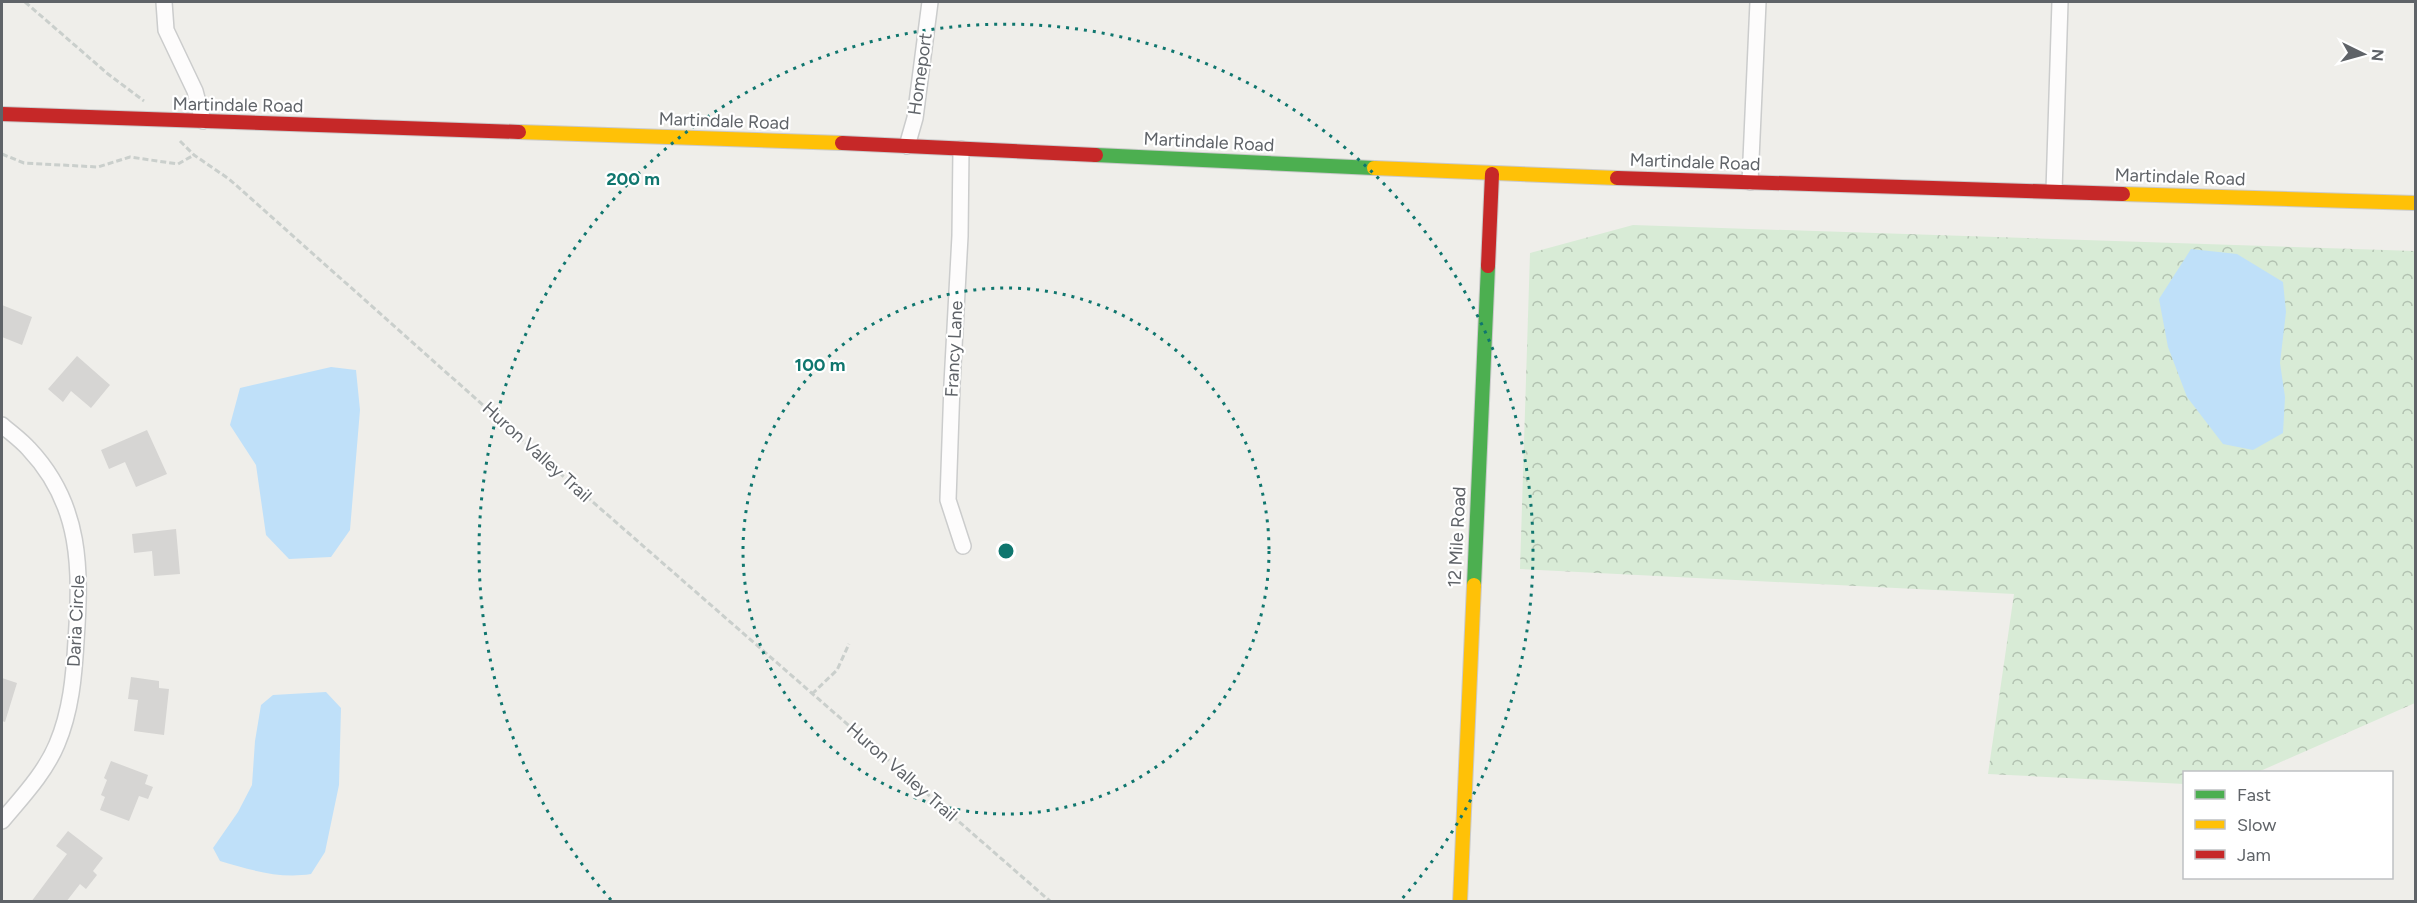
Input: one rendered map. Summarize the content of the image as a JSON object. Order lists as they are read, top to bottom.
{
  "streets": {
    "street": [
      "Homeport",
      "Martindale Road",
      "Francy Lane",
      "12 Mile Road",
      "Daria Circle"
    ],
    "path": ["Huron Valley Trail"]
  },
  "crossings": [
    ["Homeport", "Martindale Road"],
    ["Martindale Road", "Francy Lane"],
    ["Martindale Road", "Huron Valley Trail"],
    ["Martindale Road", "12 Mile Road"]
  ],
  "legend": ["Fast", "Slow", "Jam"],
  "north": "right",
  "rings": ["200 m", "100 m"]
}
